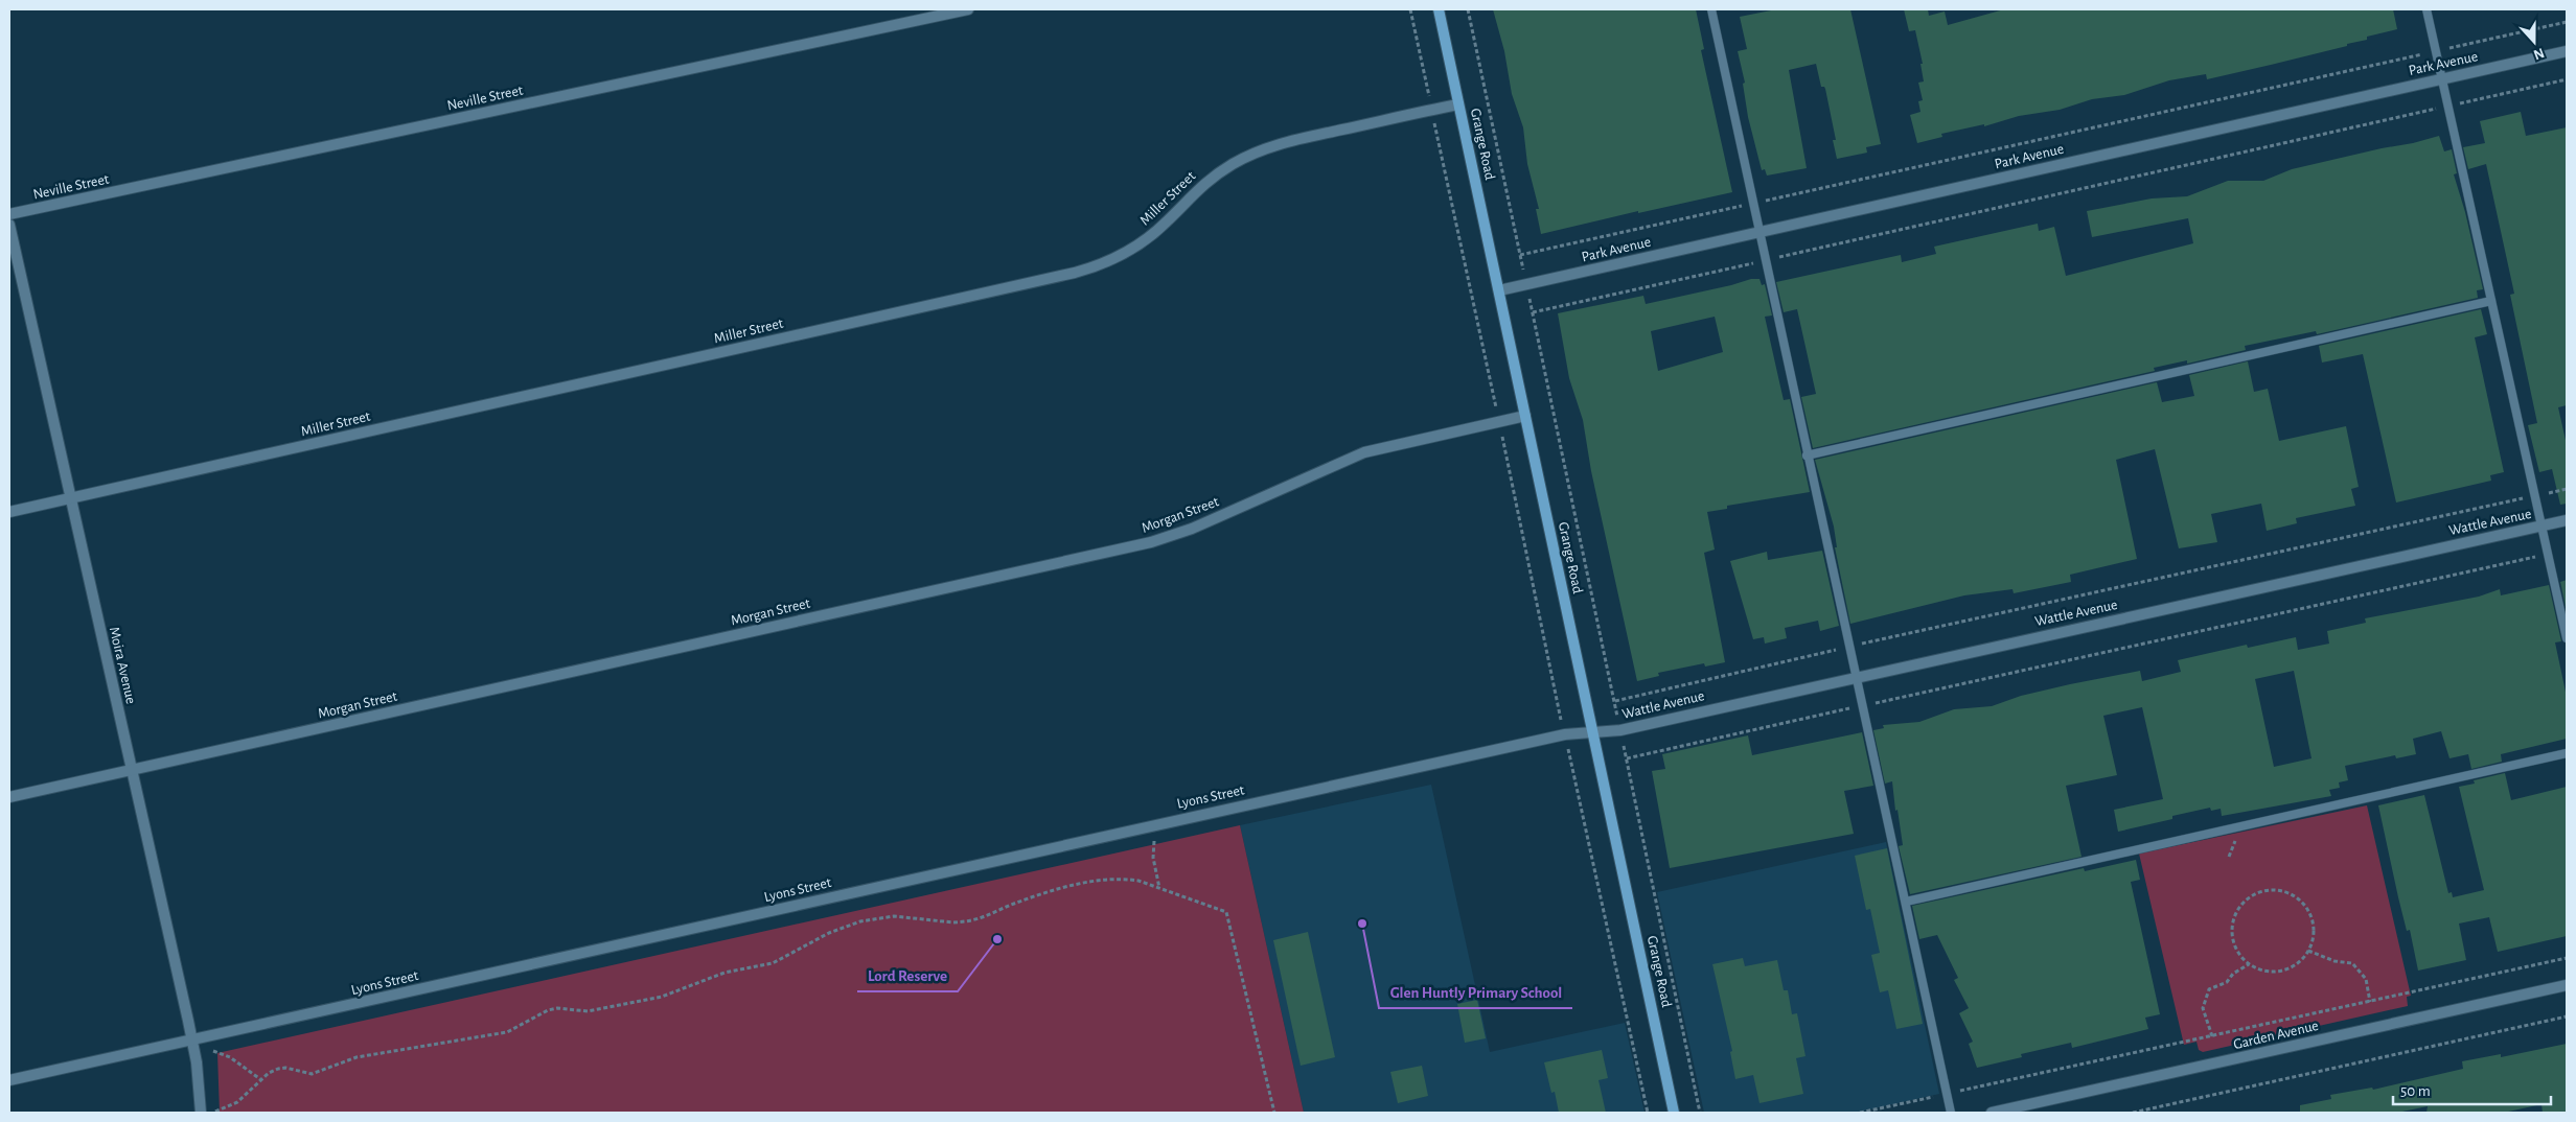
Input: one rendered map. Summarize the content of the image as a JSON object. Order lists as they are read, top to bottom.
{
  "streets": {
    "main road": ["Grange Road"],
    "street": [
      "Park Avenue",
      "Neville Street",
      "Miller Street",
      "Morgan Street",
      "Wattle Avenue",
      "Moira Avenue",
      "Lyons Street",
      "Garden Avenue"
    ]
  },
  "crossings": [
    ["Park Avenue", "Grange Road"],
    ["Grange Road", "Miller Street"],
    ["Grange Road", "Morgan Street"],
    ["Grange Road", "Wattle Avenue"],
    ["Grange Road", "Lyons Street"],
    ["Miller Street", "Moira Avenue"],
    ["Morgan Street", "Moira Avenue"],
    ["Wattle Avenue", "Lyons Street"],
    ["Moira Avenue", "Lyons Street"]
  ],
  "places": ["Glen Huntly Primary School", "Lord Reserve"],
  "scale_bar": "50 m",
  "north": "bottom"
}
